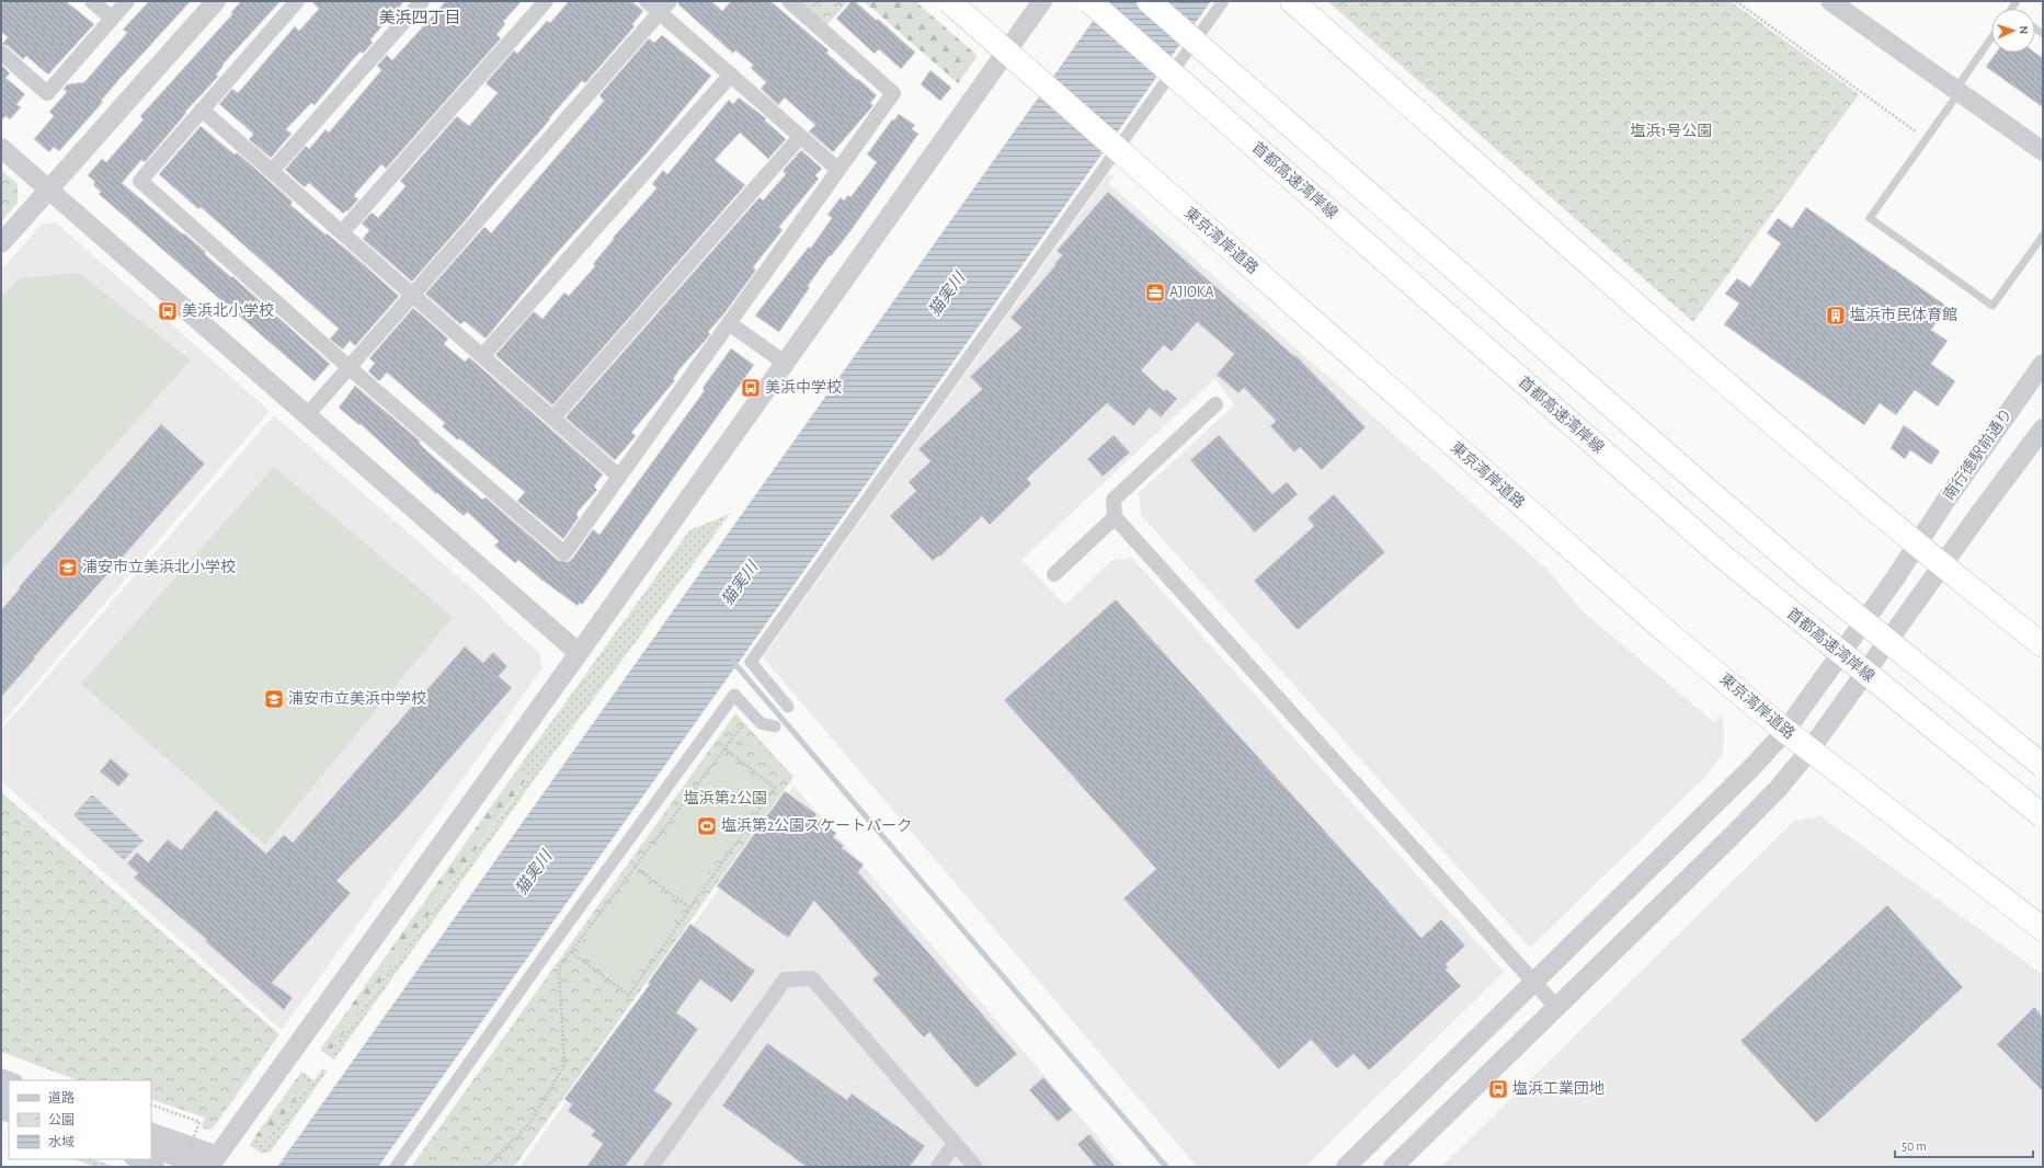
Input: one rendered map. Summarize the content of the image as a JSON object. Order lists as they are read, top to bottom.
{
  "streets": {
    "highway": ["首都高速湾岸線", "東京湾岸道路"],
    "street": ["南行徳駅前通り"]
  },
  "crossings": [
    ["東京湾岸道路", "南行徳駅前通り"]
  ],
  "districts": ["美浜四丁目"],
  "water": ["猫実川"],
  "parks": ["塩浜1号公園", "塩浜第2公園"],
  "places": {
    "office": ["AJIOKA"],
    "bus stop": ["美浜北小学校", "美浜中学校", "塩浜工業団地"],
    "building": ["塩浜市民体育館"],
    "school or university": ["浦安市立美浜北小学校", "浦安市立美浜中学校"],
    "sports": ["塩浜第2公園スケートパーク"]
  },
  "legend": ["道路", "公園", "水域"],
  "scale_bar": "50 m",
  "north": "right"
}
